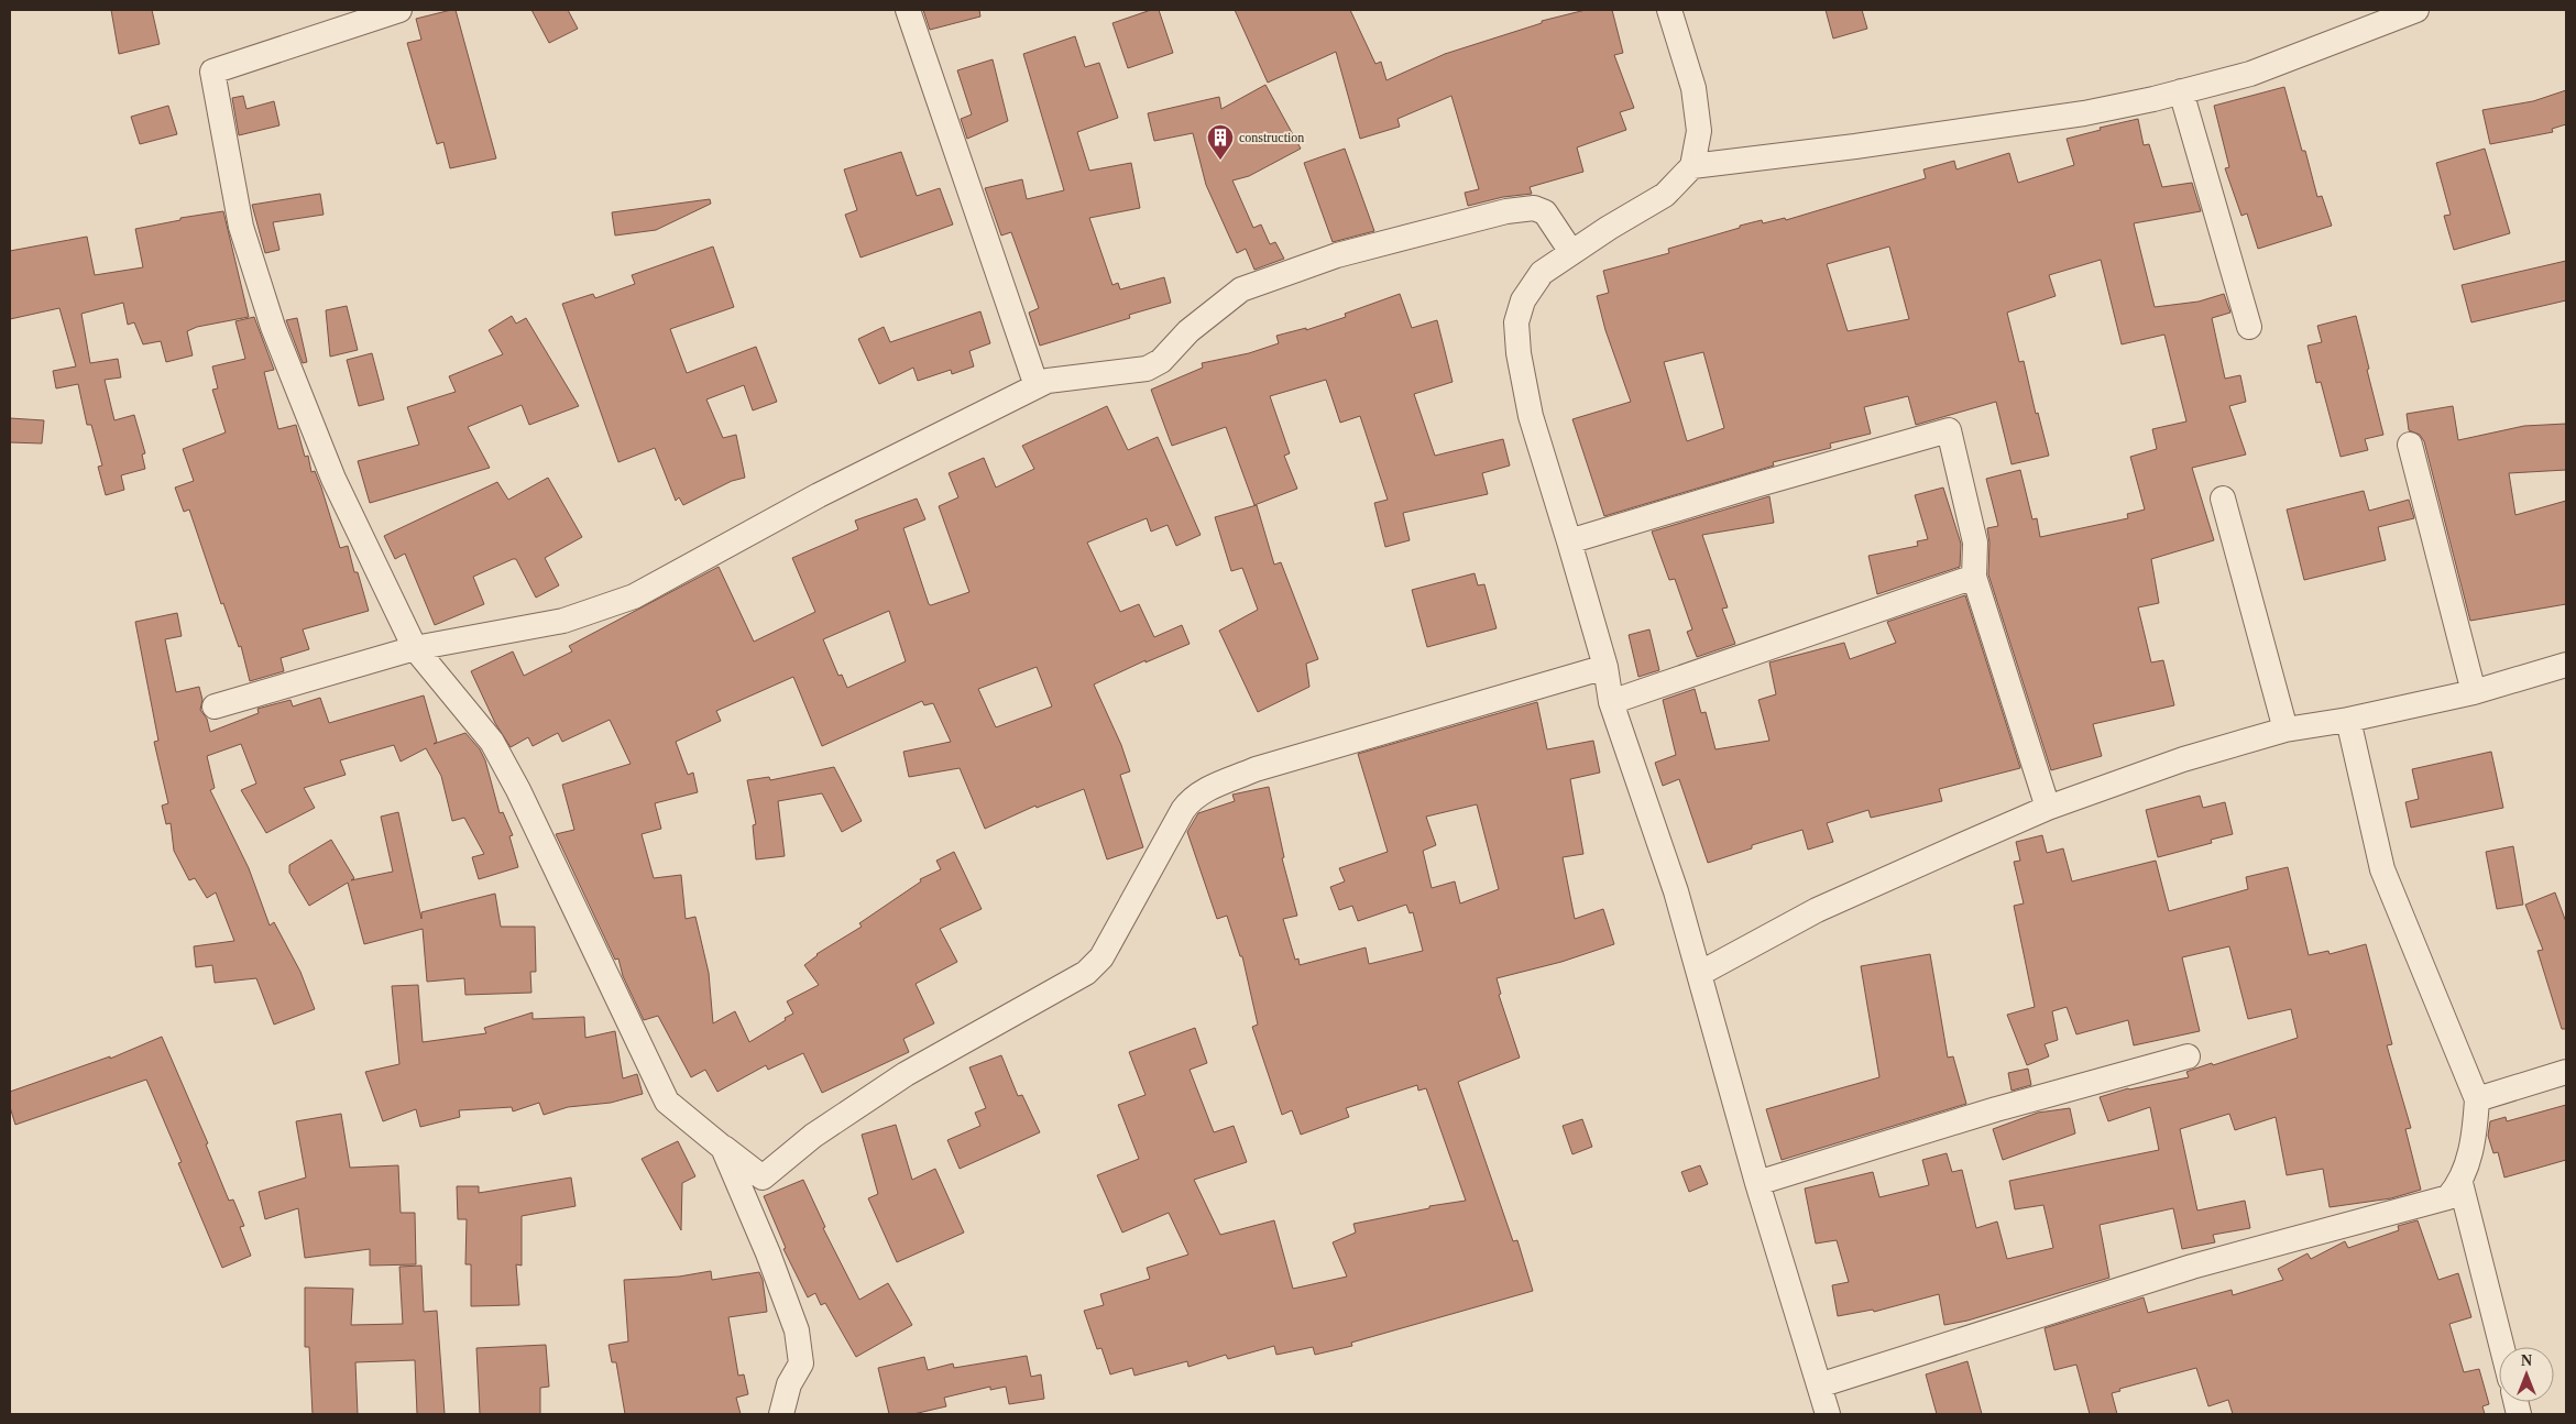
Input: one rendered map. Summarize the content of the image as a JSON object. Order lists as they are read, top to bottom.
{
  "places": {
    "building": ["construction"]
  },
  "north": "top"
}
